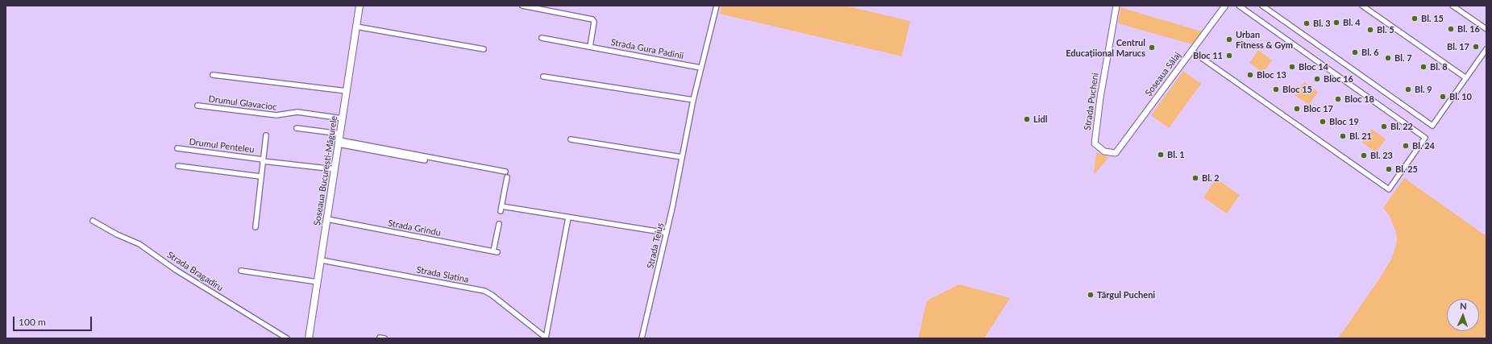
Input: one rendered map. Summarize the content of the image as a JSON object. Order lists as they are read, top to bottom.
{
  "streets": {
    "main road": ["Șoseaua București-Măgurele"],
    "street": [
      "Strada Gura Padinii",
      "Șoseaua Sălaj",
      "Strada Pucheni",
      "Drumul Glavacioc",
      "Drumul Penteleu",
      "Strada Grindu",
      "Strada Teiuș",
      "Strada Bragadiru",
      "Strada Slatina"
    ]
  },
  "crossings": [
    ["Strada Gura Padinii", "Strada Teiuș"],
    ["Șoseaua Sălaj", "Strada Pucheni"],
    ["Drumul Glavacioc", "Șoseaua București-Măgurele"],
    ["Șoseaua București-Măgurele", "Strada Grindu"],
    ["Șoseaua București-Măgurele", "Strada Slatina"]
  ],
  "places": [
    "Bl. 15",
    "Bl. 4",
    "Bl. 3",
    "Bl. 16",
    "Bl. 5",
    "Urban Fitness & Gym",
    "Bl. 17",
    "Centrul Educațiional Marucs",
    "Bl. 6",
    "Bloc 11",
    "Bl. 7",
    "Bloc 14",
    "Bl. 8",
    "Bloc 13",
    "Bloc 16",
    "Bloc 15",
    "Bl. 9",
    "Bl. 10",
    "Bloc 18",
    "Bloc 17",
    "Lidl",
    "Bloc 19",
    "Bl. 22",
    "Bl. 21",
    "Bl. 24",
    "Bl. 1",
    "Bl. 23",
    "Bl. 25",
    "Bl. 2",
    "Târgul Pucheni"
  ],
  "scale_bar": "100 m",
  "north": "top"
}
